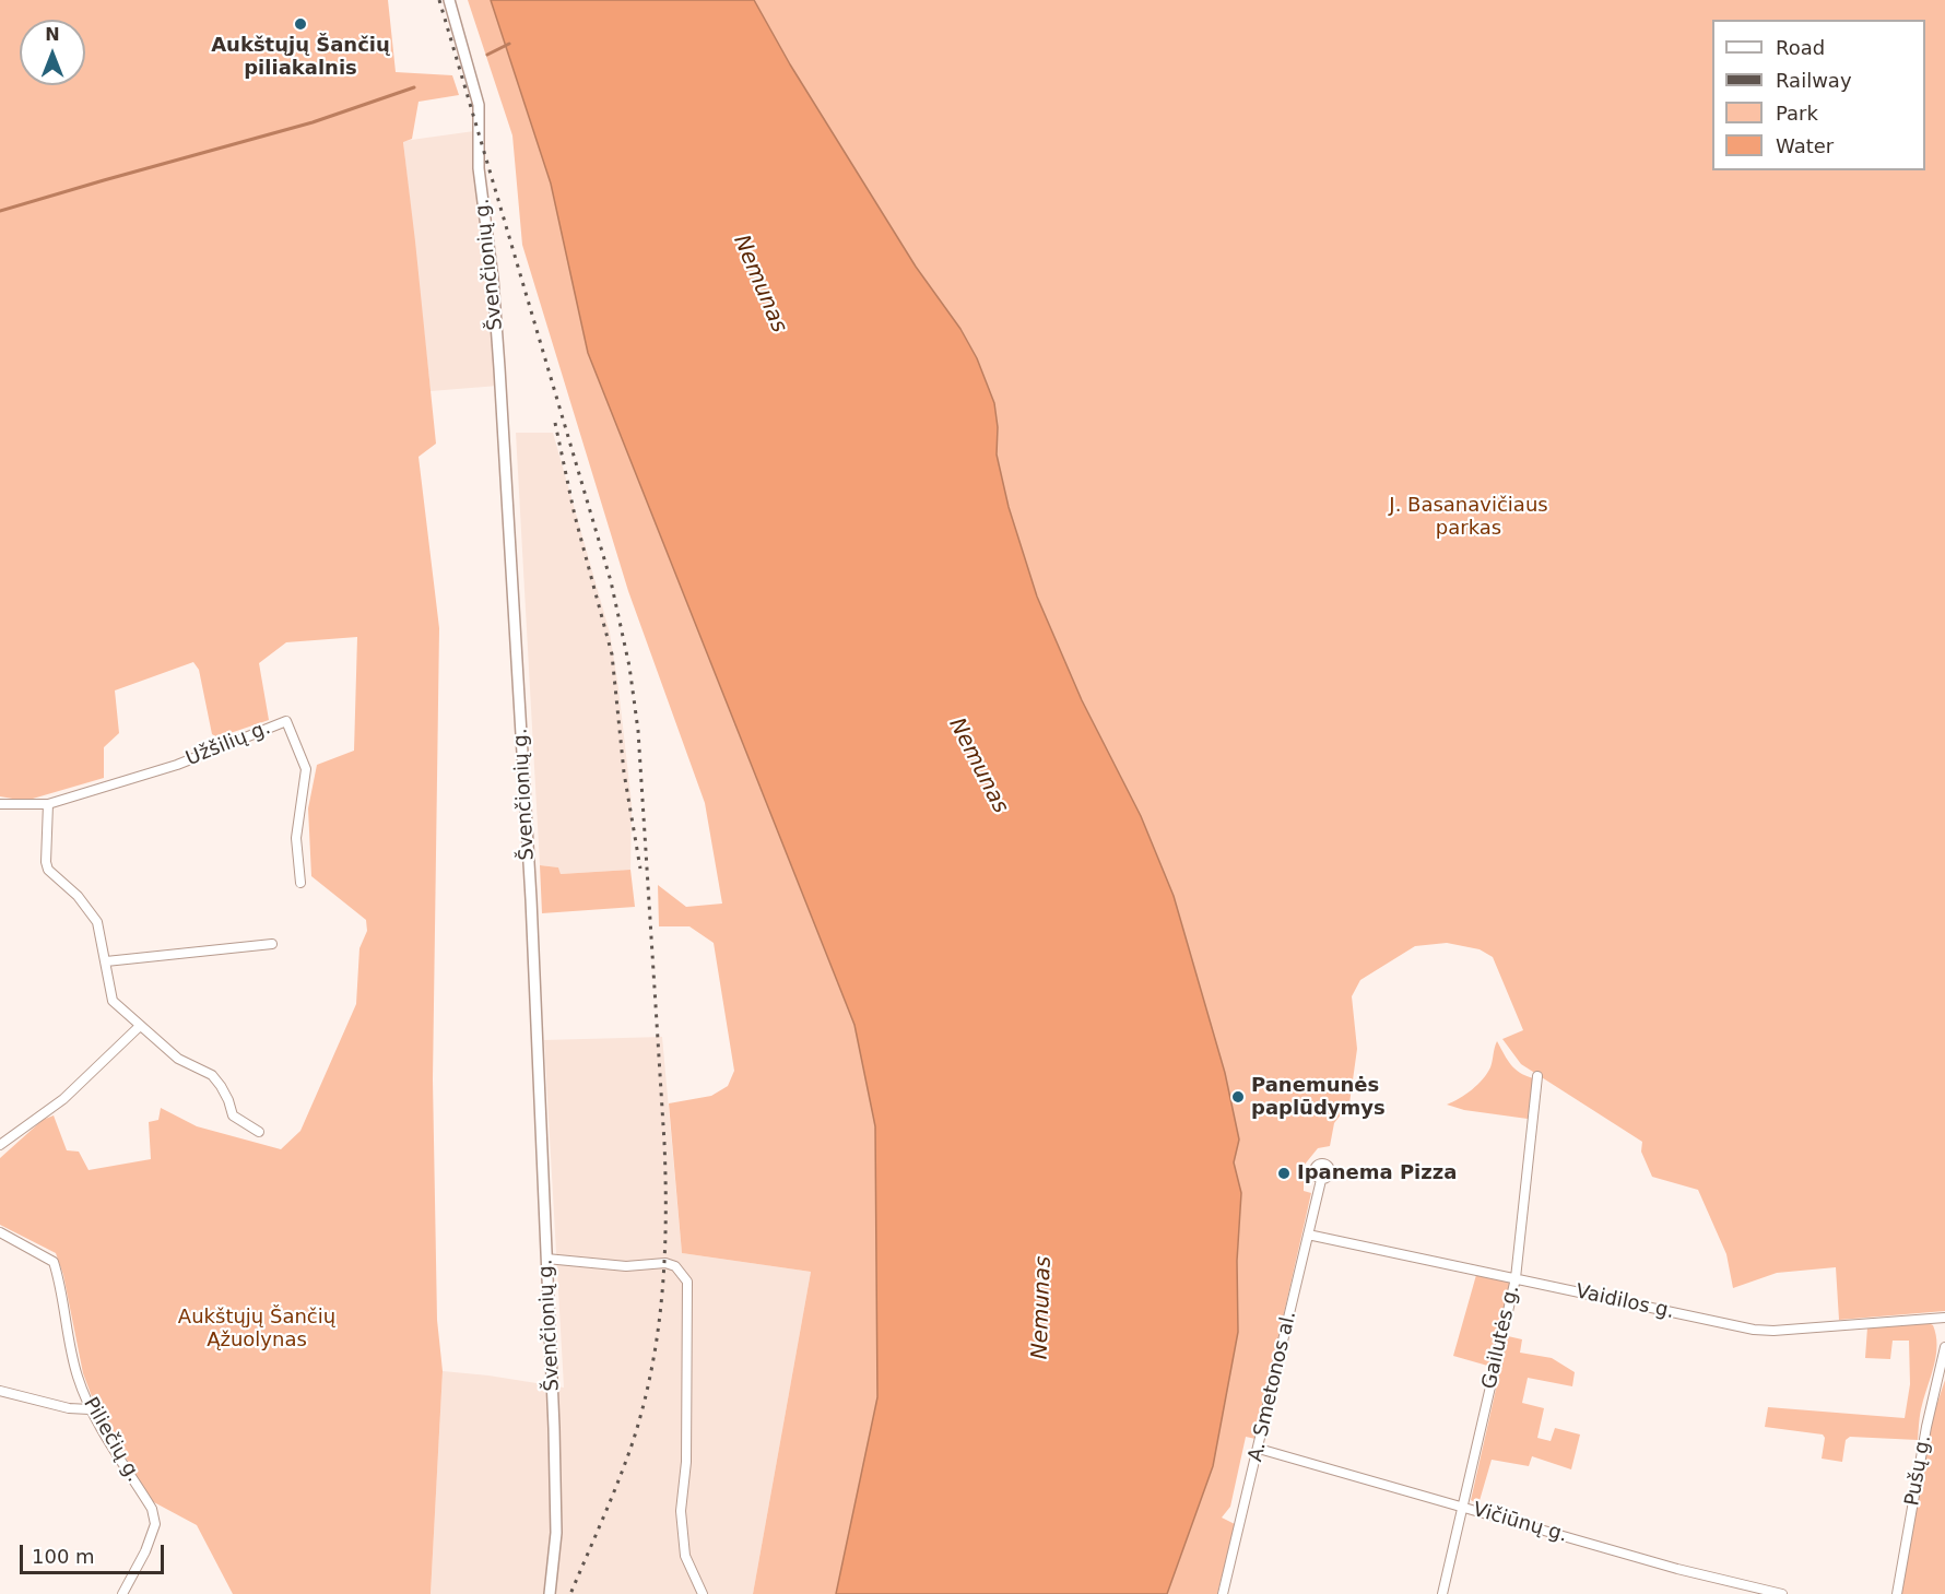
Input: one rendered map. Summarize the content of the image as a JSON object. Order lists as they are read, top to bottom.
{
  "streets": {
    "street": [
      "Švenčionių g.",
      "Užšilių g.",
      "Vaidilos g.",
      "Gailutės g.",
      "A. Smetonos al.",
      "Piliečių g.",
      "Pušų g.",
      "Vičiūnų g."
    ]
  },
  "crossings": [
    ["Vaidilos g.", "Gailutės g."],
    ["Vaidilos g.", "A. Smetonos al."],
    ["Gailutės g.", "Vičiūnų g."],
    ["A. Smetonos al.", "Vičiūnų g."]
  ],
  "water": ["Nemunas"],
  "parks": ["J. Basanavičiaus parkas", "Aukštųjų Šančių Ąžuolynas"],
  "places": ["Aukštųjų Šančių piliakalnis", "Panemunės paplūdymys", "Ipanema Pizza"],
  "legend": [
    "Road",
    "Railway",
    "Park",
    "Water"
  ],
  "scale_bar": "100 m",
  "north": "top"
}
